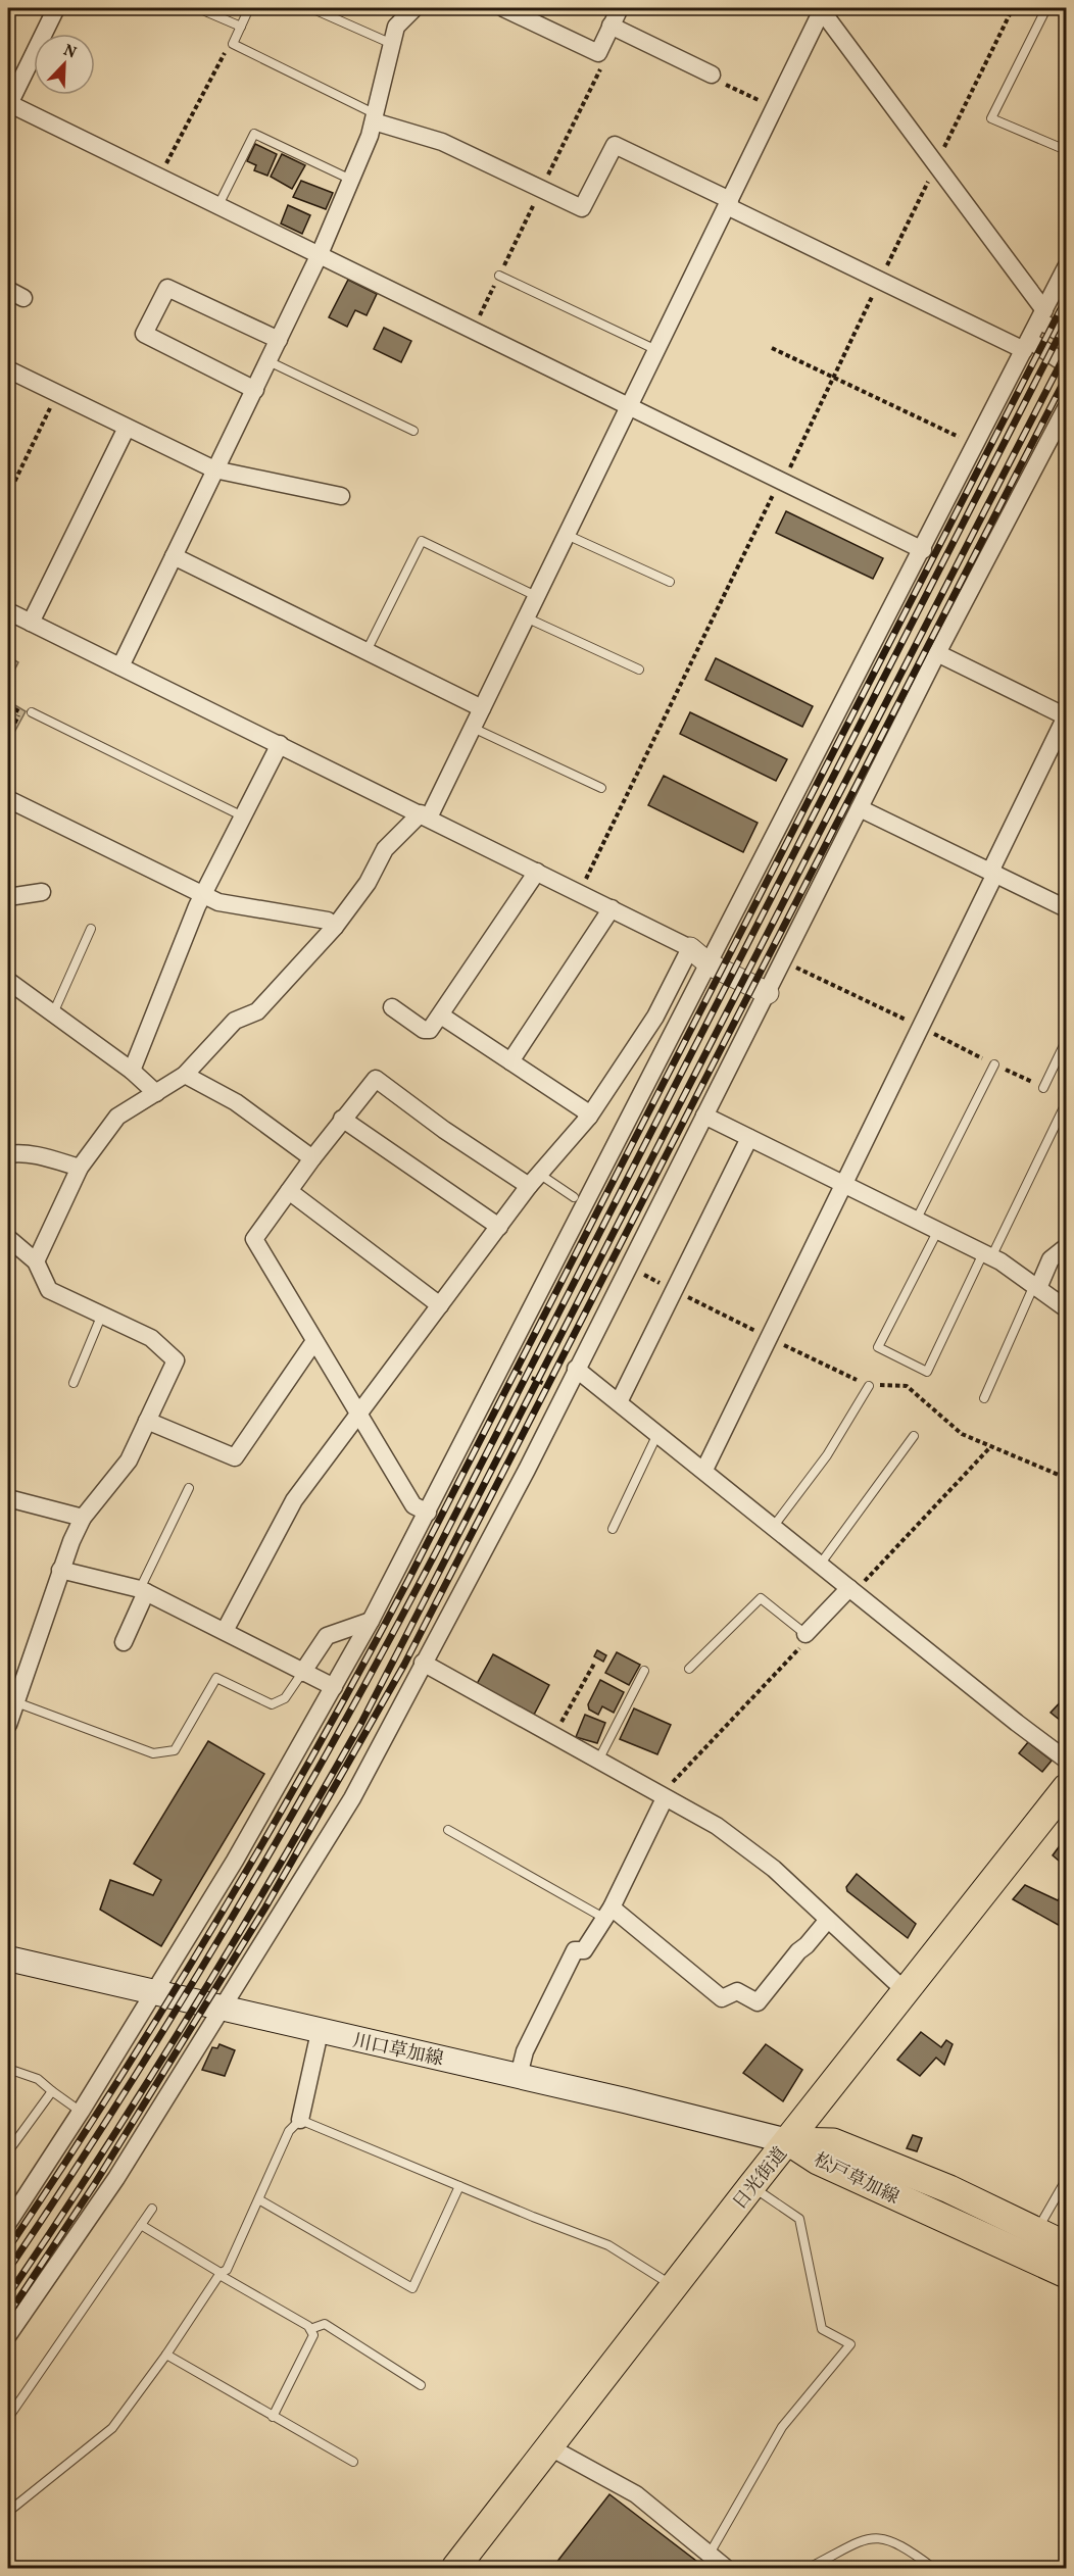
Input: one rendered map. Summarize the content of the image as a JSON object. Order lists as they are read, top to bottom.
{
  "streets": {
    "main road": ["川口草加線", "日光街道", "松戸草加線"]
  },
  "crossings": [
    ["川口草加線", "日光街道"],
    ["川口草加線", "松戸草加線"],
    ["日光街道", "松戸草加線"]
  ],
  "north": "top right"
}
